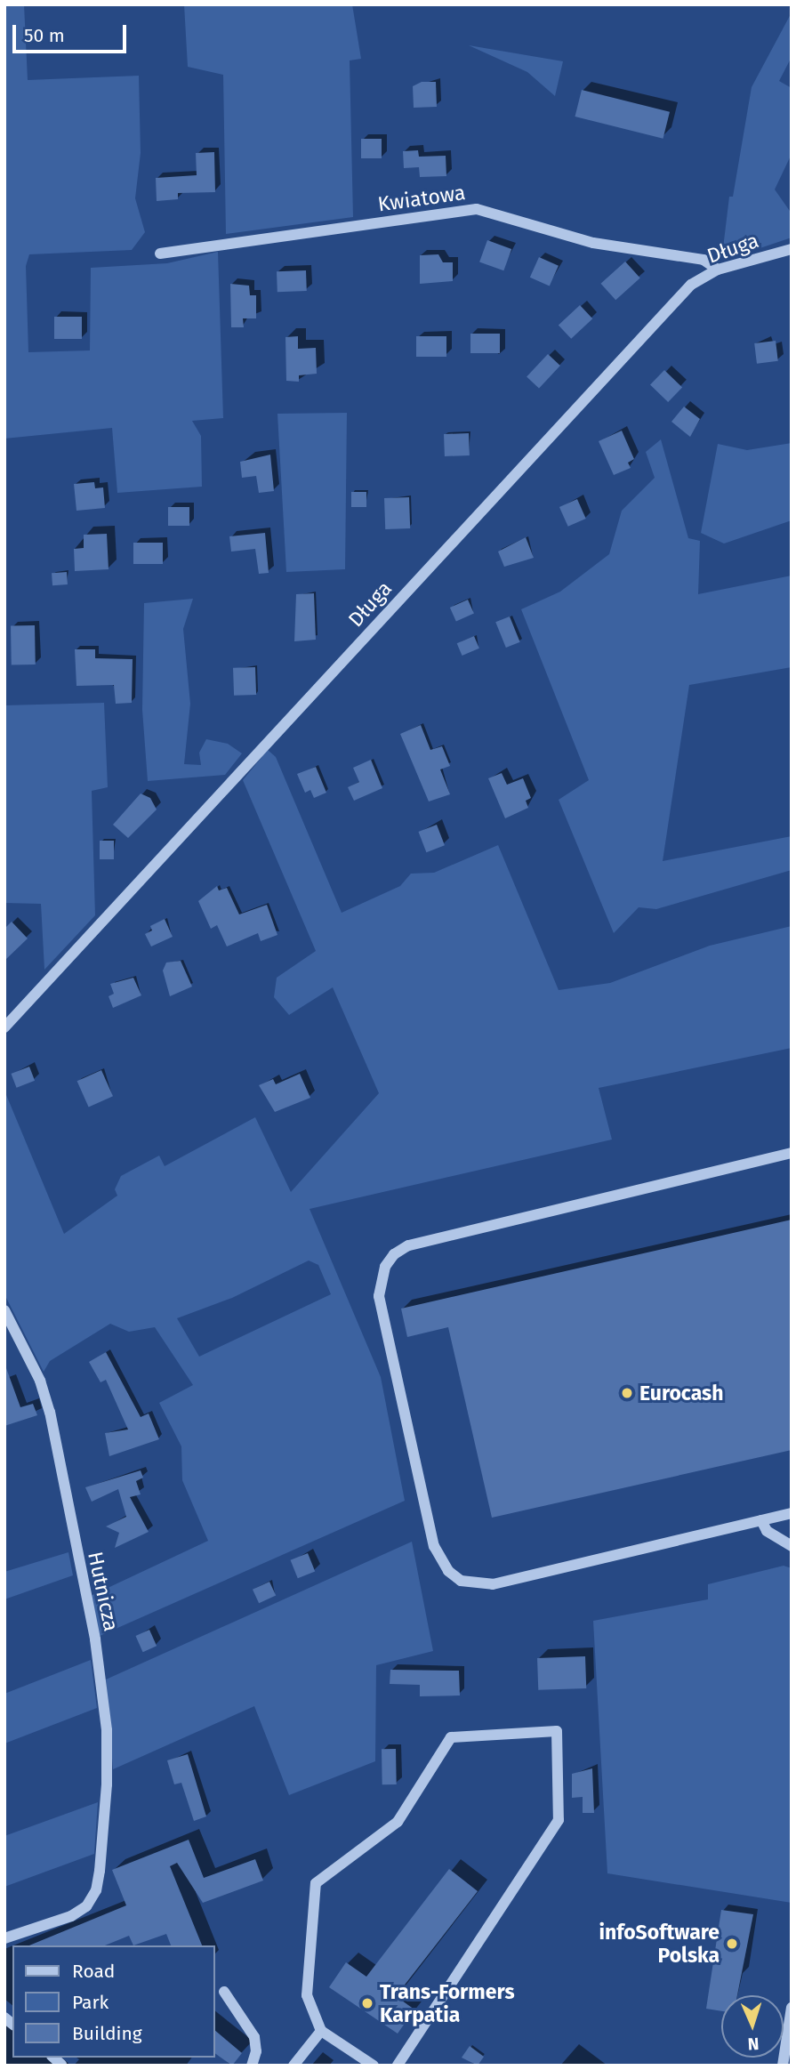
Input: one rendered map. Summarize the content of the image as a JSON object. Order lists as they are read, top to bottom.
{
  "streets": {
    "street": ["Kwiatowa", "Długa", "Hutnicza"]
  },
  "crossings": [
    ["Kwiatowa", "Długa"]
  ],
  "places": ["Eurocash", "infoSoftware Polska", "Trans-Formers Karpatia"],
  "legend": ["Road", "Park", "Building"],
  "scale_bar": "50 m",
  "north": "bottom"
}
